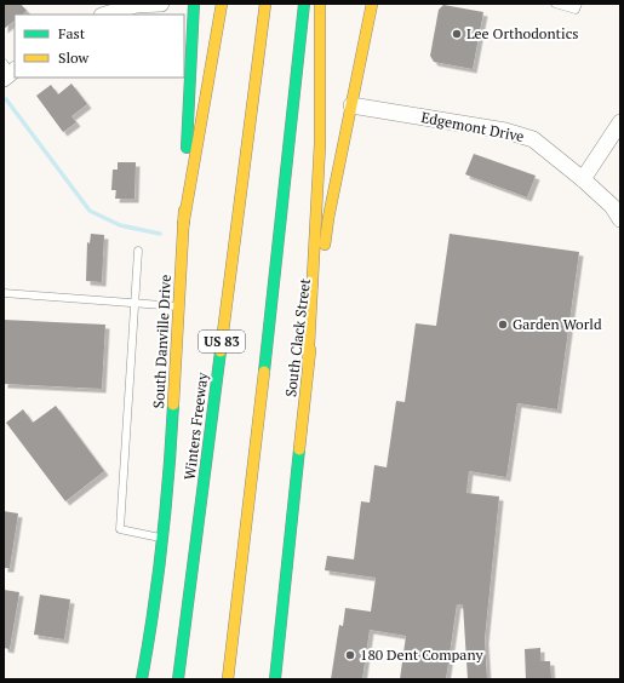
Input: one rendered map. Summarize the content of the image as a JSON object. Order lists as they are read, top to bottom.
{
  "streets": {
    "main road": [
      "South Clack Street",
      "South Danville Drive",
      "US 83",
      "Winters Freeway"
    ],
    "street": ["Edgemont Drive"]
  },
  "crossings": [
    ["Edgemont Drive", "South Clack Street"]
  ],
  "places": ["Lee Orthodontics", "Garden World", "180 Dent Company"],
  "legend": ["Fast", "Slow"]
}
